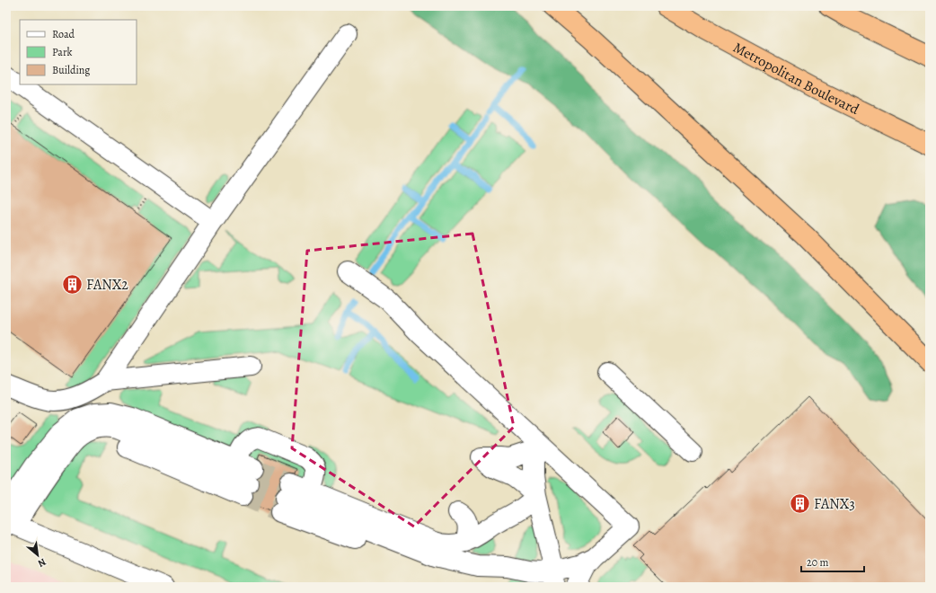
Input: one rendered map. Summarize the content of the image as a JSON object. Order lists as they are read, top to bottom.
{
  "streets": {
    "highway": ["Metropolitan Boulevard"]
  },
  "places": {
    "building": ["FANX2", "FANX3"]
  },
  "legend": ["Road", "Park", "Building"],
  "scale_bar": "20 m",
  "north": "bottom right"
}
